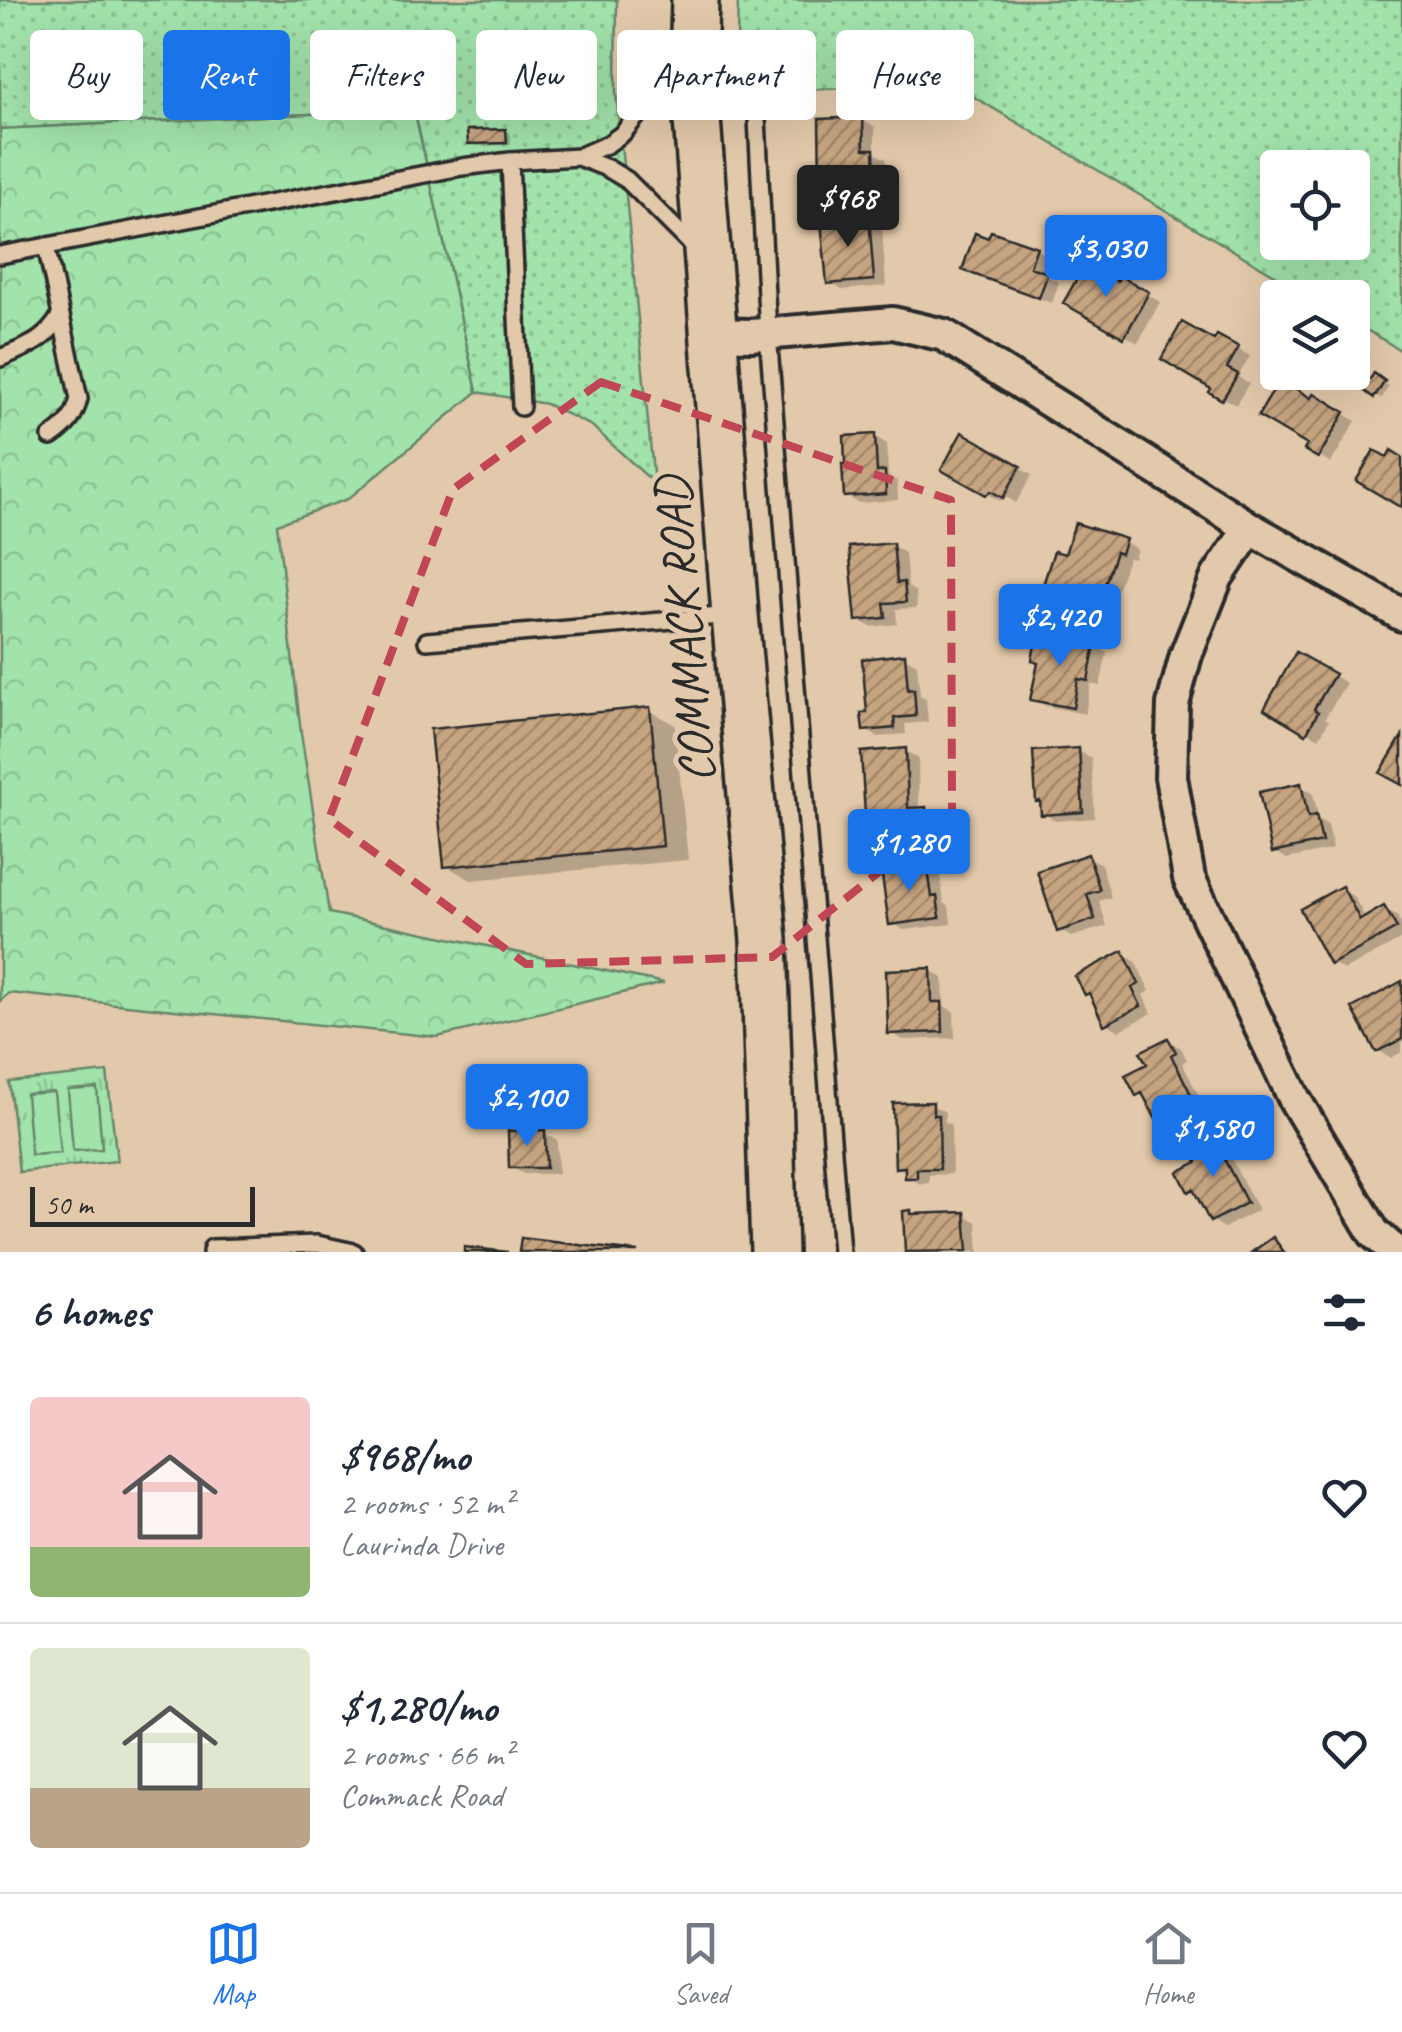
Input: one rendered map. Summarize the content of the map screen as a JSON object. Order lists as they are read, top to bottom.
{
  "streets": {
    "main road": ["COMMACK ROAD"]
  },
  "scale_bar": "50 m",
  "page": {
    "chip": [
      "Buy",
      "Rent",
      "Filters",
      "New",
      "Apartment",
      "House"
    ],
    "price": [
      "$968",
      "$3,030",
      "$2,420",
      "$1,280",
      "$2,100",
      "$1,580"
    ],
    "scale": "50 m",
    "heading": "6 homes",
    "list": [
      {
        "name": "$968/mo",
        "note": "2 rooms · 52 m² · Laurinda Drive"
      },
      {
        "name": "$1,280/mo",
        "note": "2 rooms · 66 m² · Commack Road"
      }
    ],
    "tabs": ["Map", "Saved", "Home"]
  }
}
